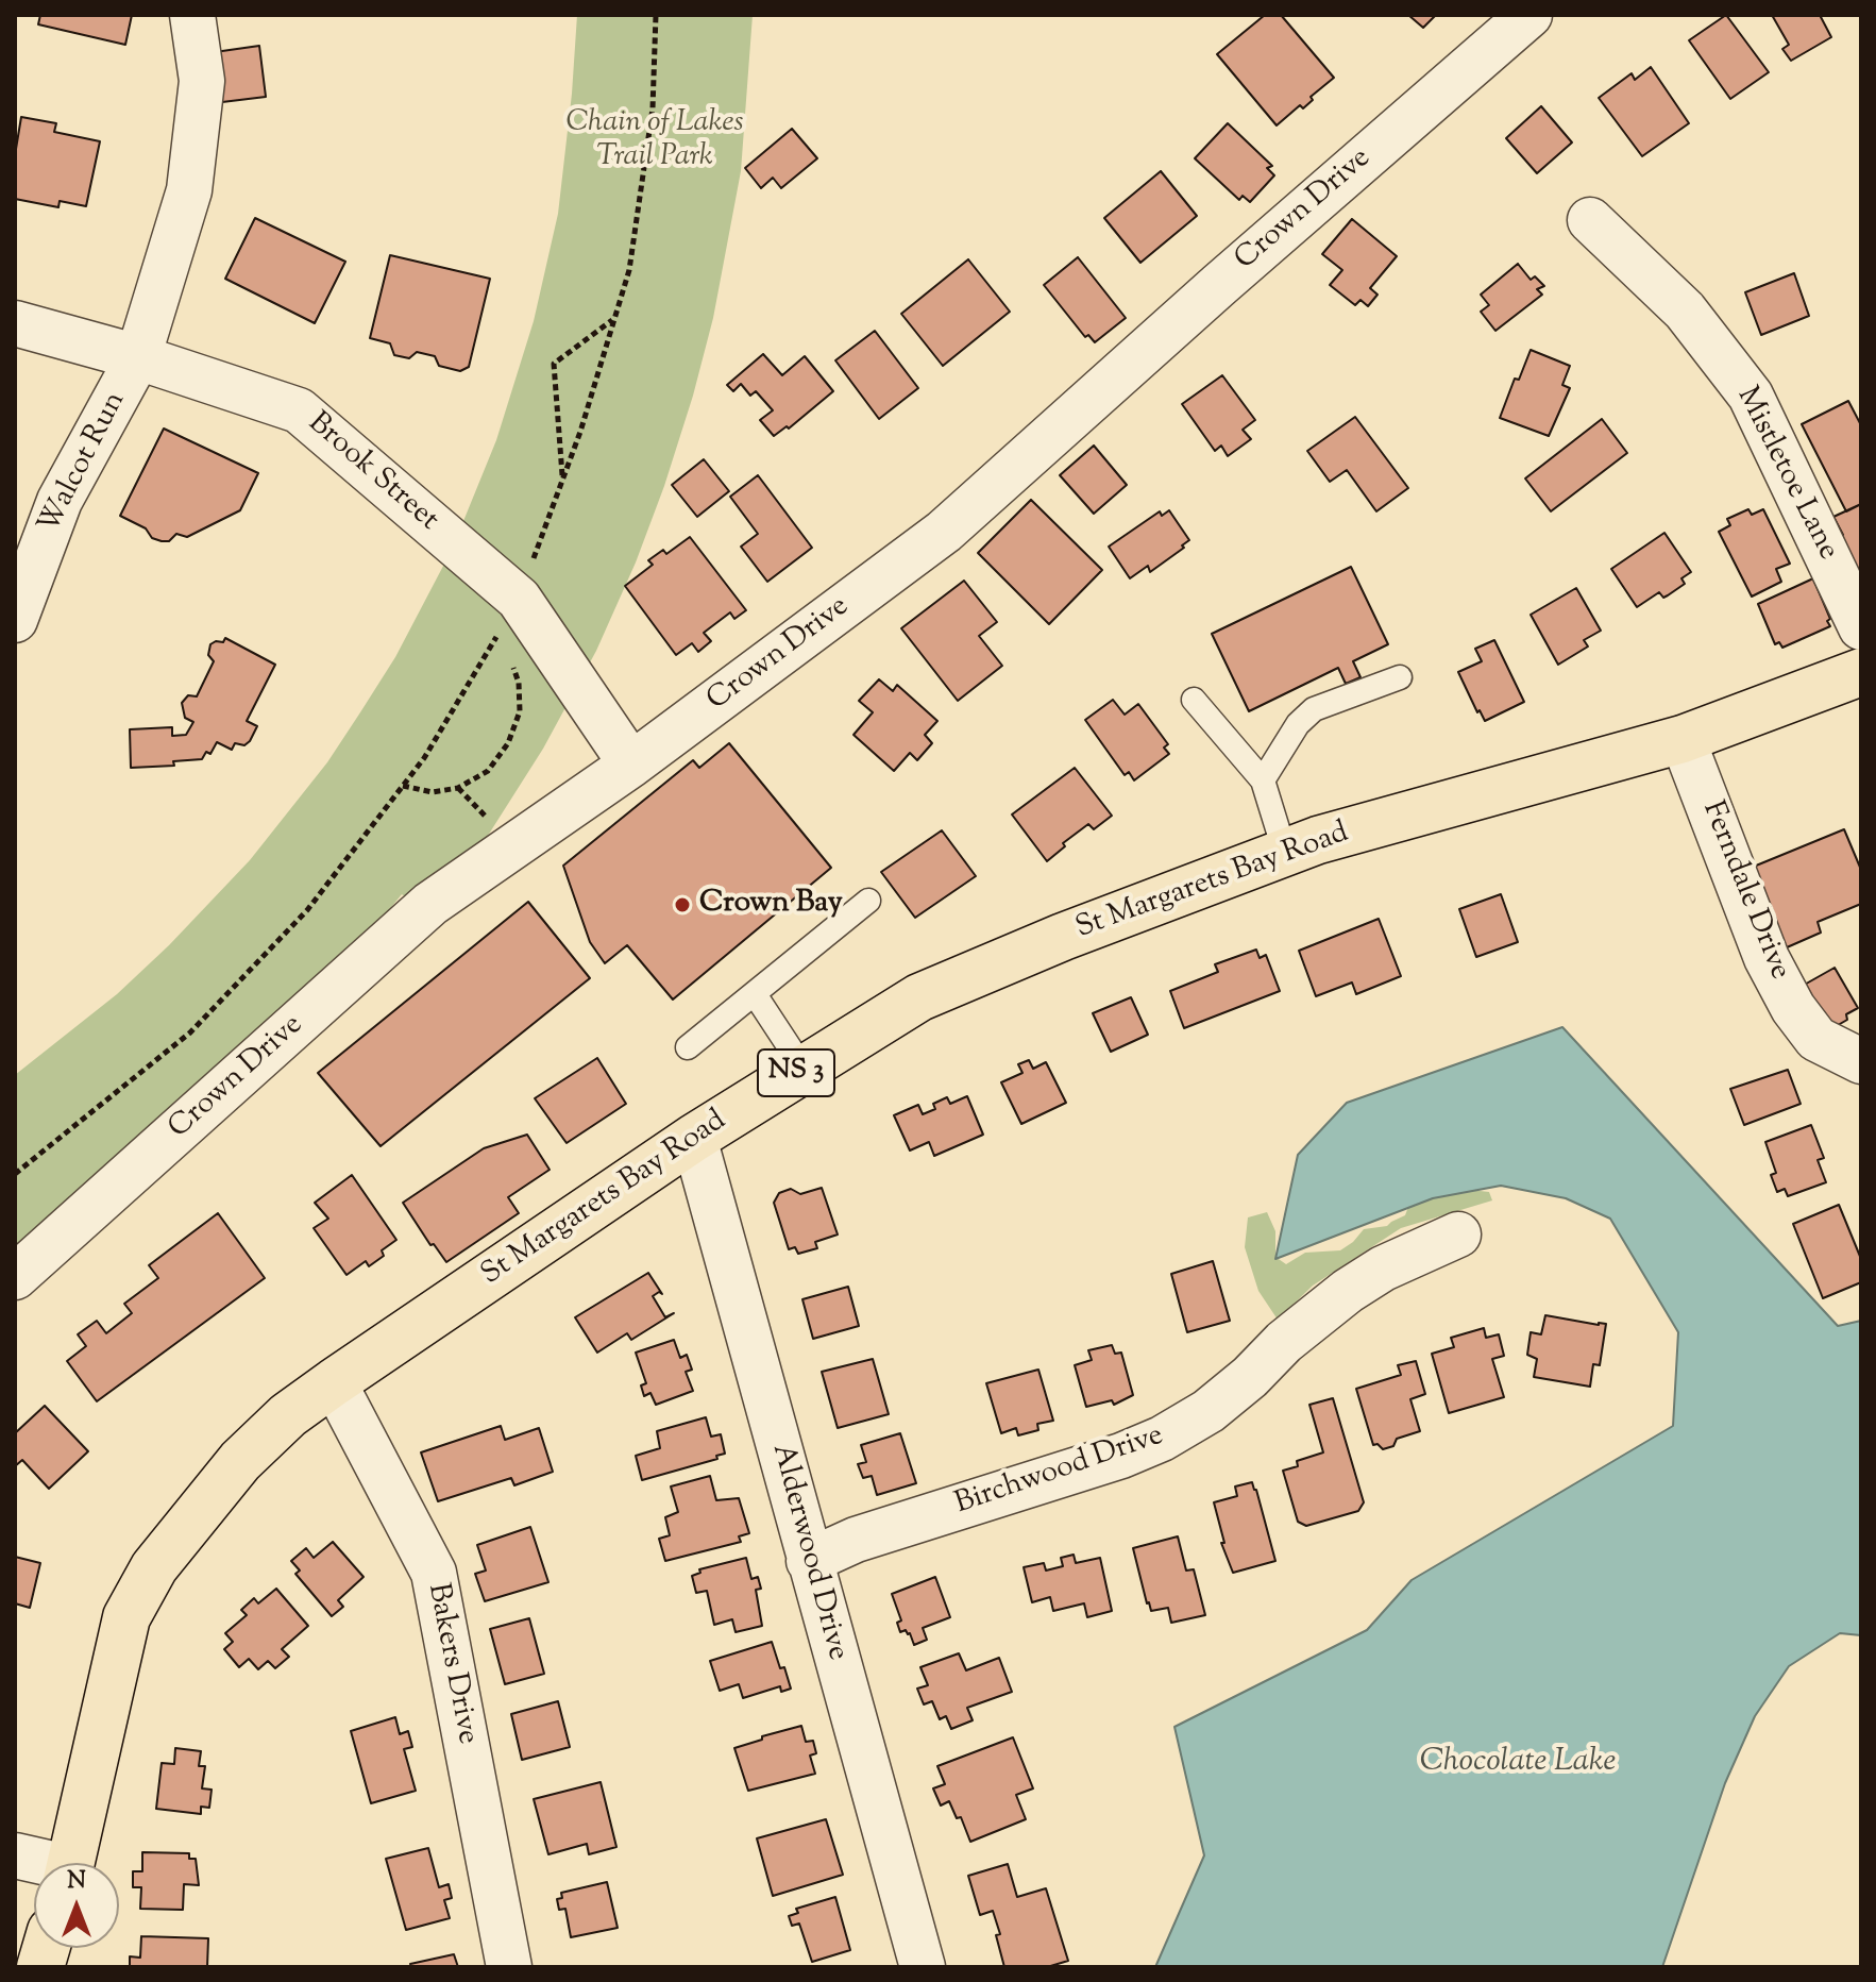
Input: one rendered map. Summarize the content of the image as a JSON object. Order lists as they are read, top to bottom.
{
  "streets": {
    "main road": ["St Margarets Bay Road", "NS 3"],
    "street": [
      "Crown Drive",
      "Walcot Run",
      "Brook Street",
      "Mistletoe Lane",
      "Ferndale Drive",
      "Birchwood Drive",
      "Alderwood Drive",
      "Bakers Drive"
    ]
  },
  "crossings": [
    ["Crown Drive", "Brook Street"],
    ["Walcot Run", "Brook Street"],
    ["St Margarets Bay Road", "Ferndale Drive"],
    ["St Margarets Bay Road", "Alderwood Drive"],
    ["St Margarets Bay Road", "Bakers Drive"],
    ["Birchwood Drive", "Alderwood Drive"]
  ],
  "water": ["Chocolate Lake"],
  "parks": ["Chain of Lakes Trail Park"],
  "places": ["Crown Bay"],
  "north": "top"
}
